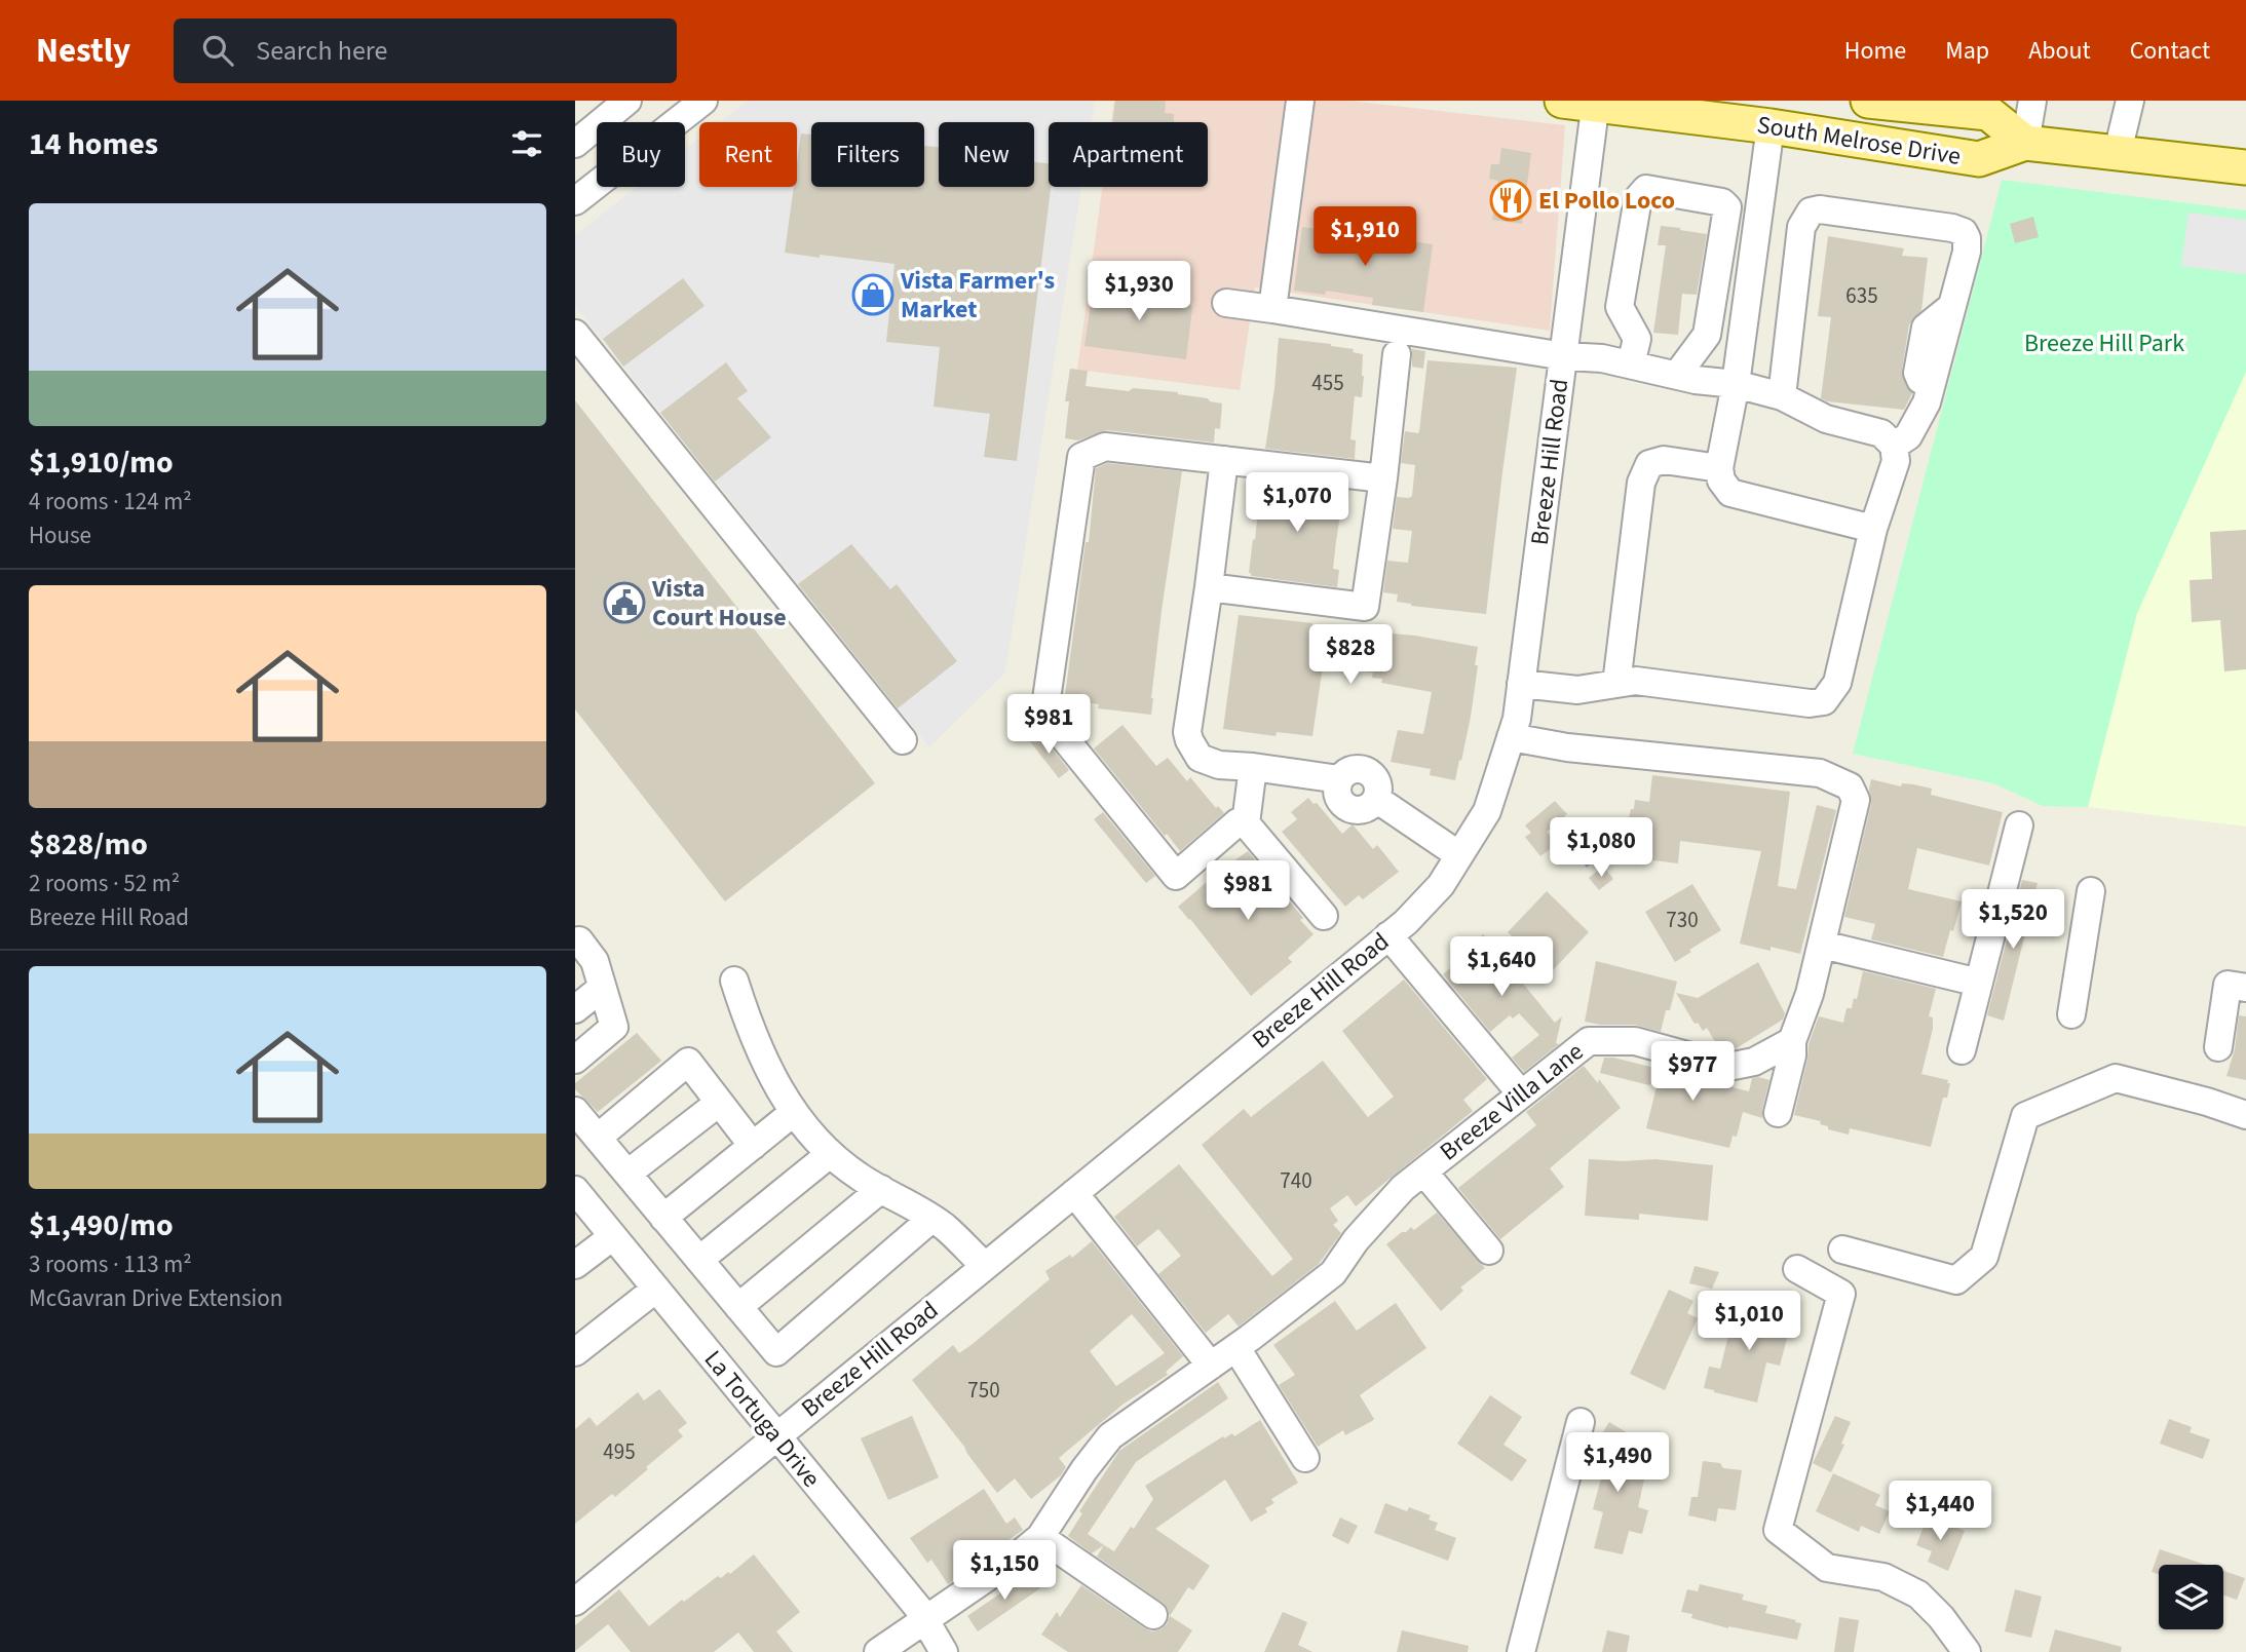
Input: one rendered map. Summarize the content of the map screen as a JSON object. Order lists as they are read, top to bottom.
{
  "streets": {
    "main road": ["South Melrose Drive"],
    "street": ["Breeze Hill Road", "Breeze Villa Lane", "La Tortuga Drive"]
  },
  "crossings": [
    ["South Melrose Drive", "Breeze Hill Road"],
    ["Breeze Hill Road", "La Tortuga Drive"],
    ["Breeze Villa Lane", "La Tortuga Drive"]
  ],
  "parks": ["Breeze Hill Park"],
  "places": {
    "restaurant": ["El Pollo Loco"],
    "shop": ["Vista Farmer's Market"],
    "public building": ["Vista Court House"]
  },
  "house_numbers": [
    "635",
    "455",
    "730",
    "740",
    "750",
    "495"
  ],
  "page": {
    "header": "Nestly",
    "search": "Search here",
    "nav": [
      "Home",
      "Map",
      "About",
      "Contact"
    ],
    "heading": "14 homes",
    "chip": [
      "Buy",
      "Rent",
      "Filters",
      "New",
      "Apartment"
    ],
    "list": [
      {
        "name": "$1,910/mo",
        "note": "4 rooms · 124 m² · House"
      },
      {
        "name": "$828/mo",
        "note": "2 rooms · 52 m² · Breeze Hill Road"
      },
      {
        "name": "$1,490/mo",
        "note": "3 rooms · 113 m² · McGavran Drive Extension"
      }
    ],
    "price": [
      "$1,910",
      "$1,930",
      "$1,070",
      "$828",
      "$981",
      "$1,080",
      "$981",
      "$1,520",
      "$1,640",
      "$977",
      "$1,010",
      "$1,490",
      "$1,440",
      "$1,150"
    ]
  }
}
